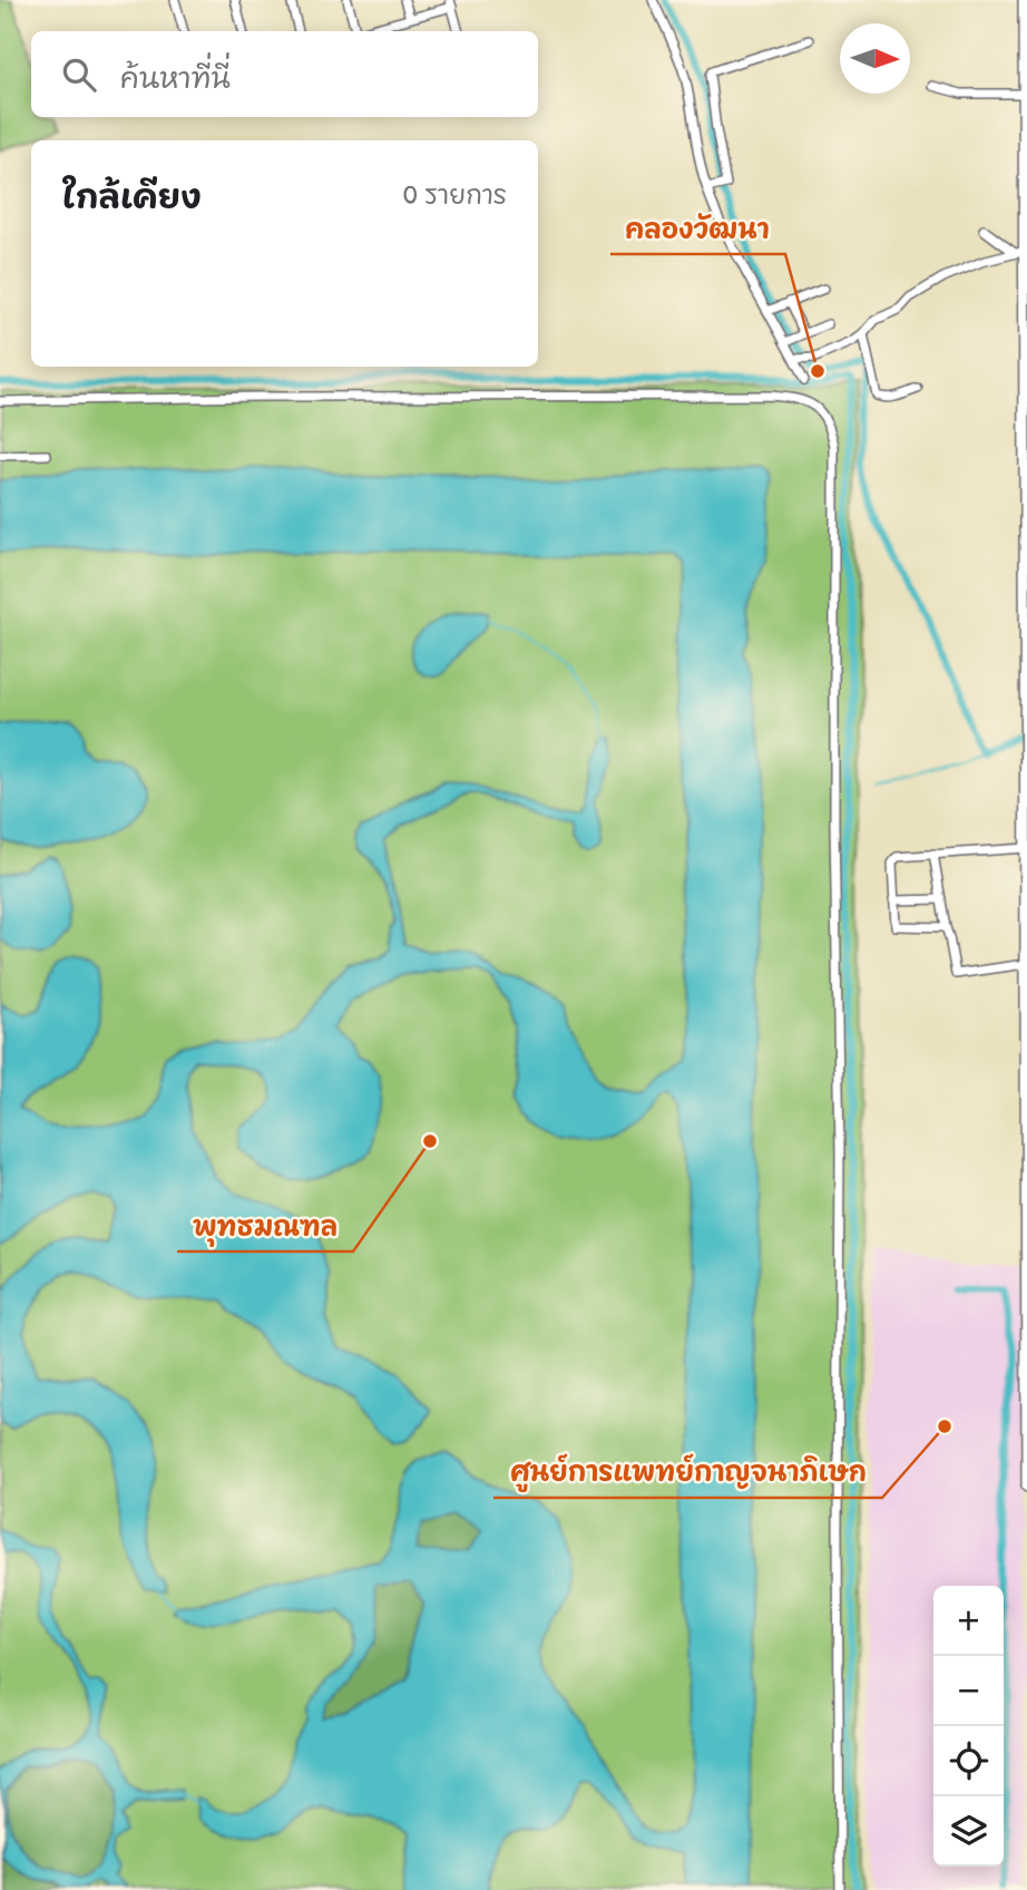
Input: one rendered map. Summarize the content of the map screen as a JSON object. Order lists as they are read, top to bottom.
{
  "places": ["คลองวัฒนา", "พุทธมณฑล", "ศูนย์การแพทย์กาญจนาภิเษก"],
  "north": "right",
  "page": {
    "search": "ค้นหาที่นี่",
    "heading": ["ใกล้เคียง", "0 รายการ"],
    "map_buttons": ["+", "−"]
  }
}
